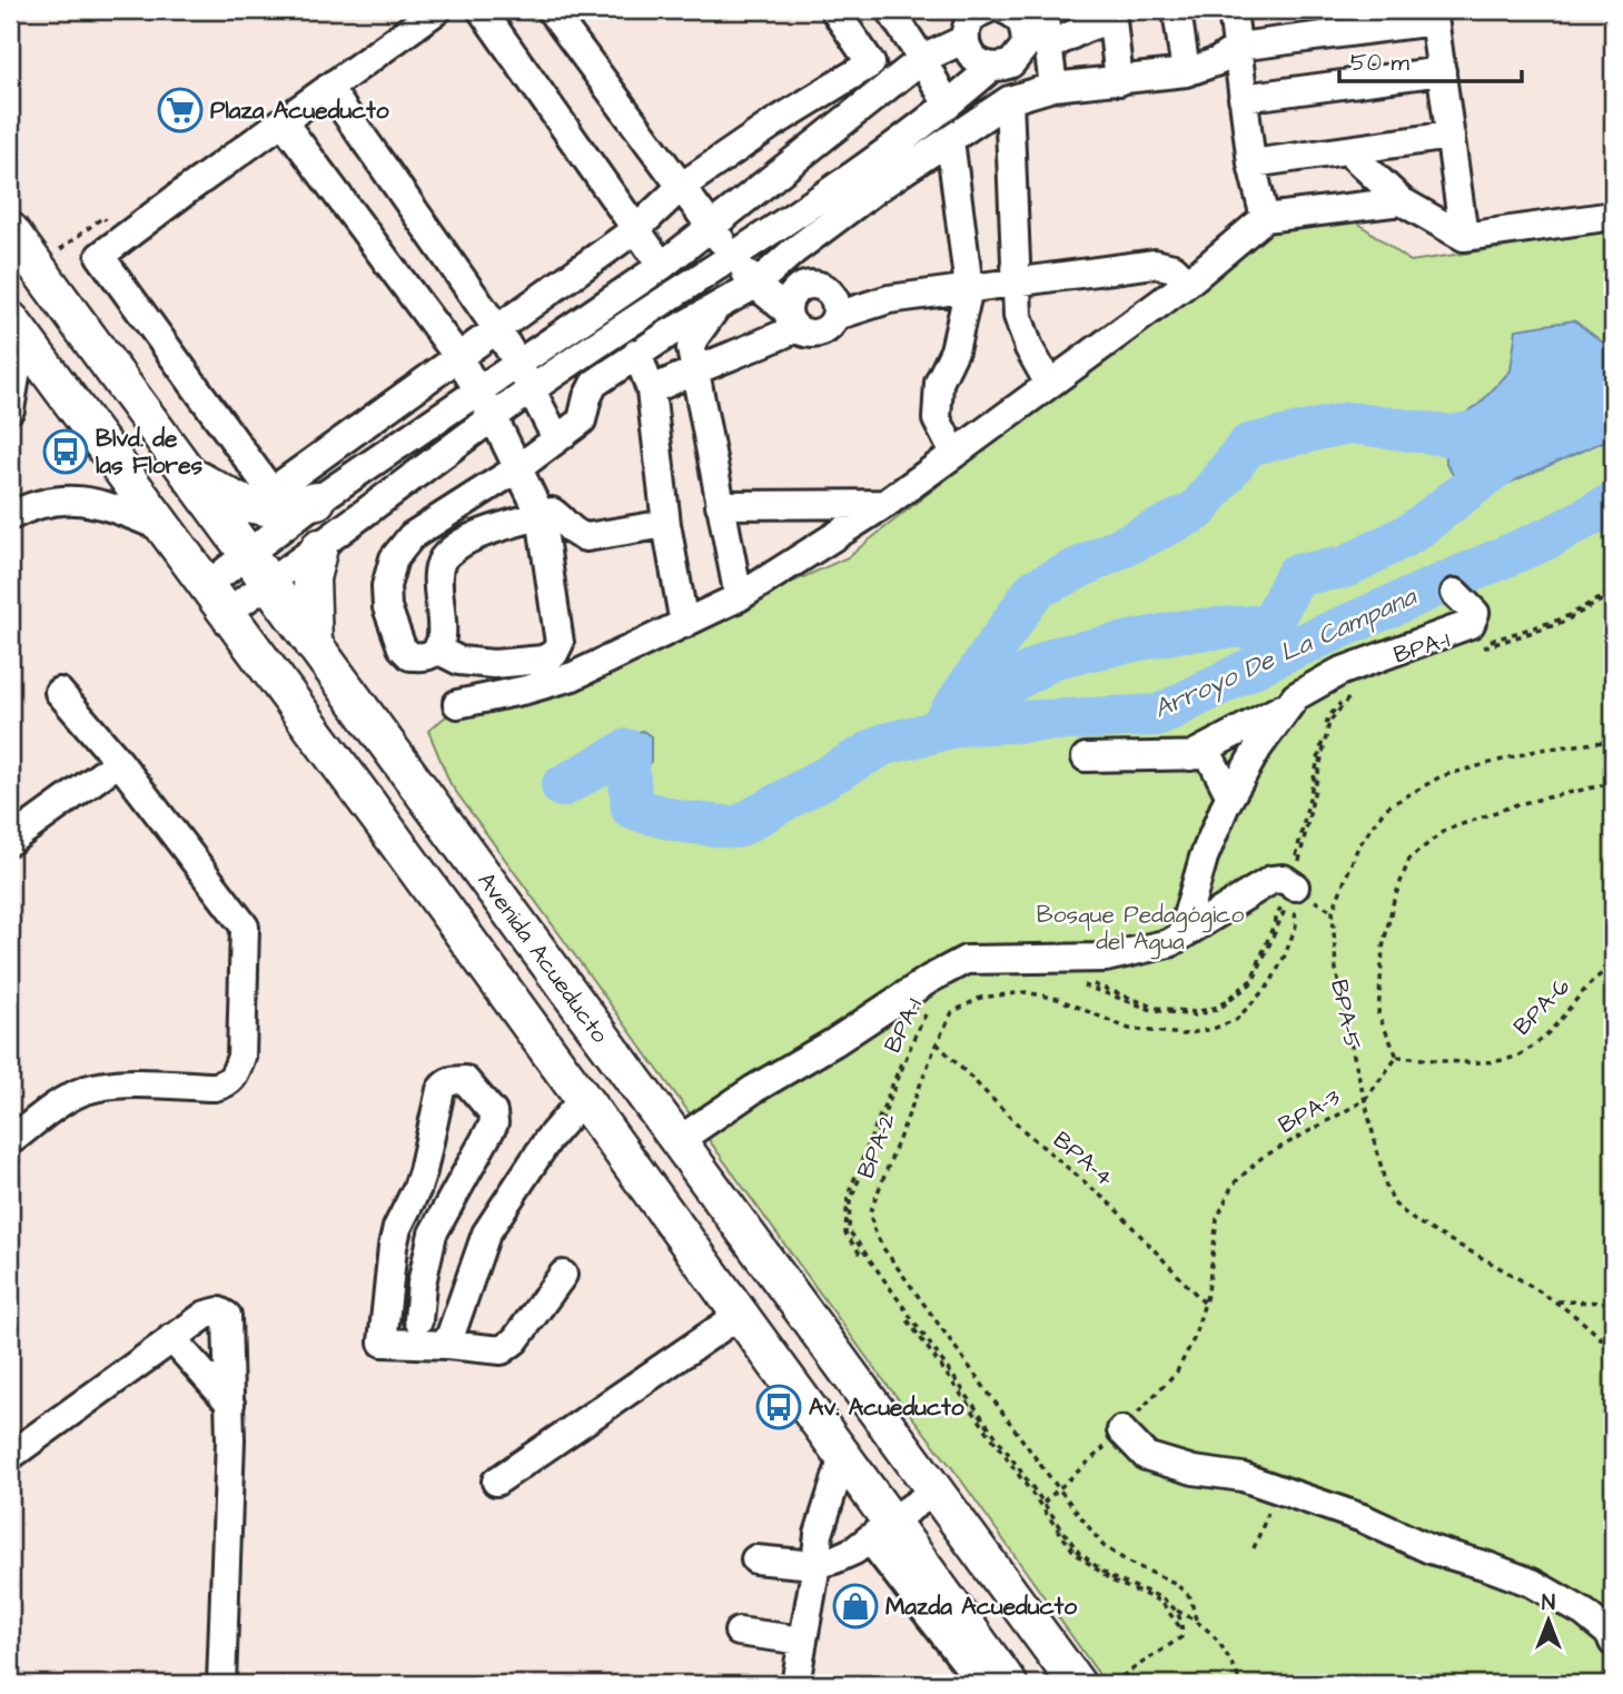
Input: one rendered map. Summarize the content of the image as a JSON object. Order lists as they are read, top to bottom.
{
  "streets": {
    "main road": ["Avenida Acueducto"],
    "path": [
      "BPA-1",
      "BPA-6",
      "BPA-5",
      "BPA-3",
      "BPA-2",
      "BPA-4"
    ]
  },
  "crossings": [
    ["BPA-1", "BPA-3"],
    ["BPA-1", "BPA-2"],
    ["BPA-6", "BPA-3"],
    ["BPA-5", "BPA-3"],
    ["BPA-3", "BPA-2"],
    ["BPA-3", "BPA-4"],
    ["BPA-2", "BPA-4"]
  ],
  "water": ["Arroyo De La Campana"],
  "parks": ["Bosque Pedagógico del Agua"],
  "places": {
    "supermarket": ["Plaza Acueducto"],
    "bus stop": ["Blvd. de las Flores", "Av. Acueducto"],
    "shop": ["Mazda Acueducto"]
  },
  "scale_bar": "50 m",
  "north": "top"
}
